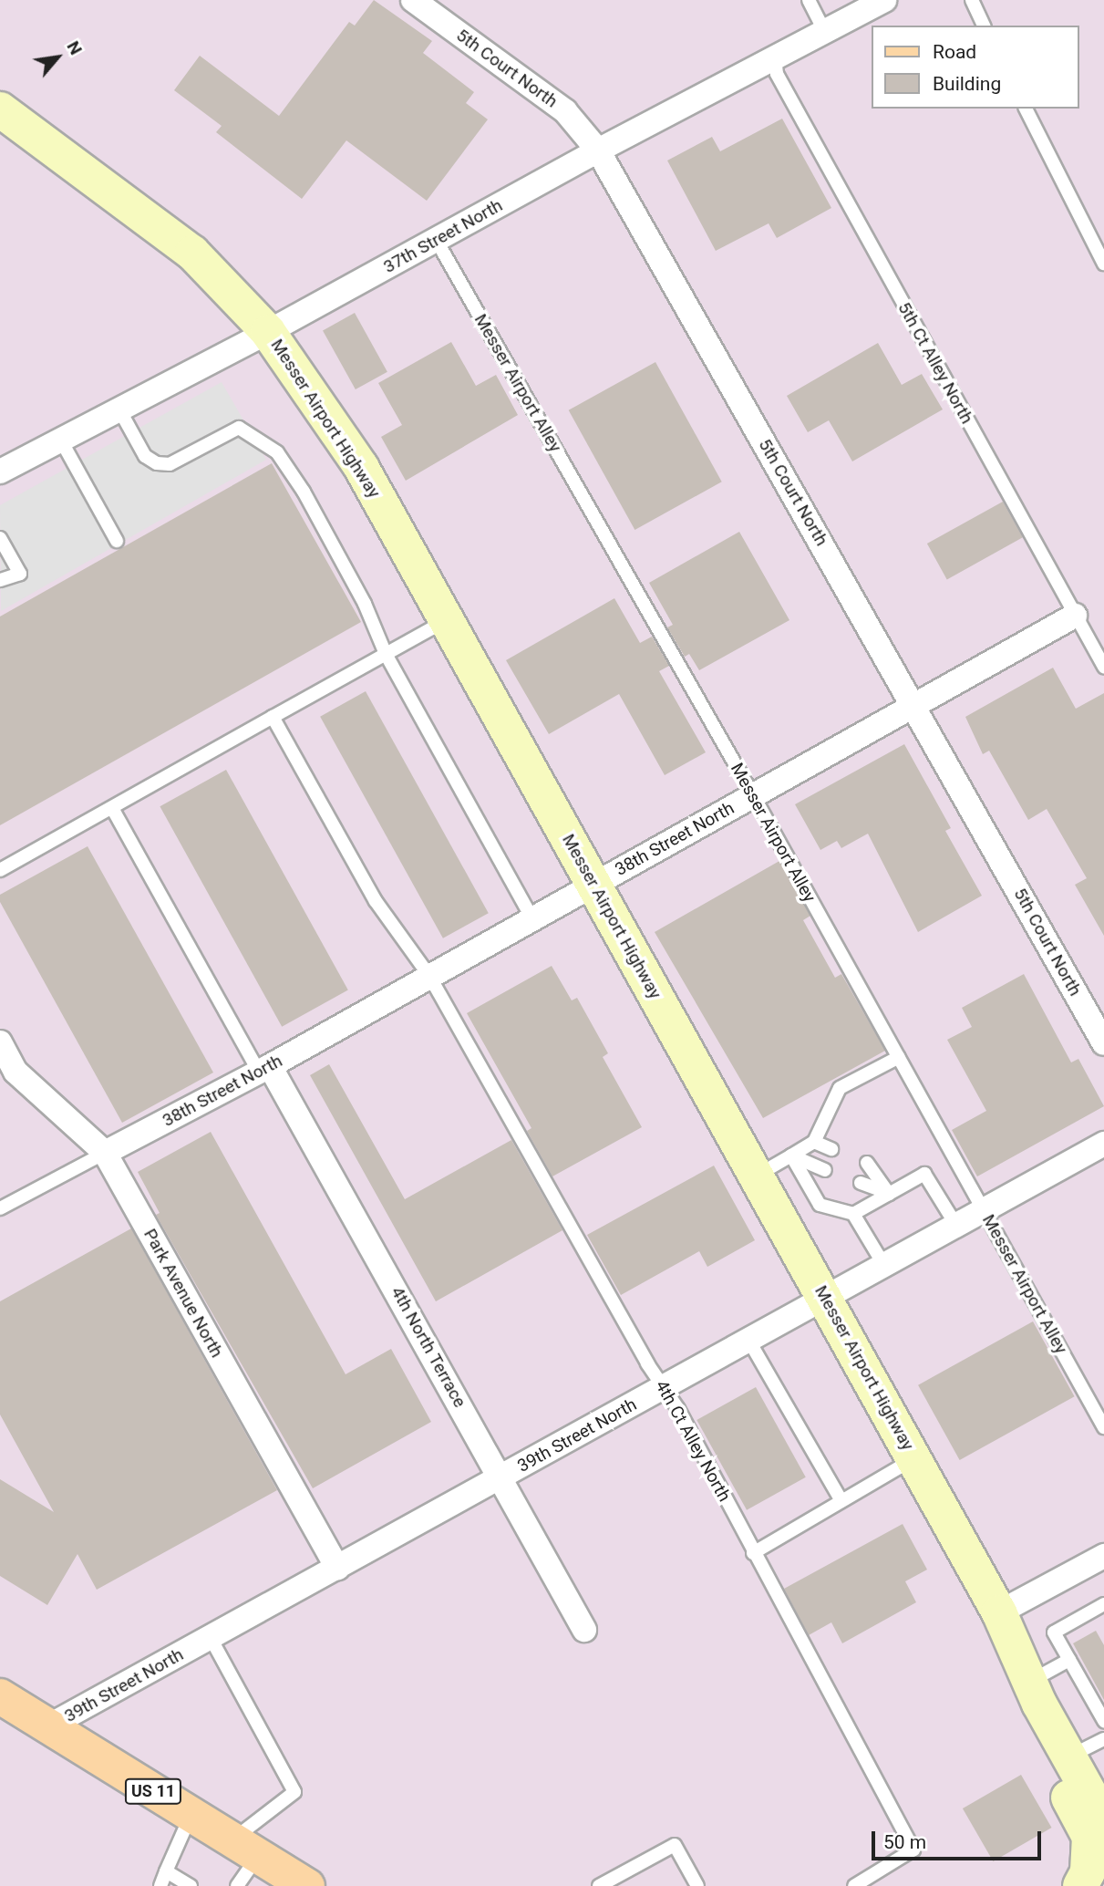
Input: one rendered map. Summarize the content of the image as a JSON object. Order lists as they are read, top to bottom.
{
  "streets": {
    "main road": ["Messer Airport Highway", "US 11"],
    "street": [
      "5th Court North",
      "37th Street North",
      "38th Street North",
      "Park Avenue North",
      "4th North Terrace",
      "39th Street North"
    ],
    "lane": ["5th Ct Alley North", "Messer Airport Alley", "4th Ct Alley North"]
  },
  "crossings": [
    ["5th Court North", "37th Street North"],
    ["5th Court North", "38th Street North"],
    ["37th Street North", "5th Ct Alley North"],
    ["37th Street North", "Messer Airport Alley"],
    ["37th Street North", "Messer Airport Highway"],
    ["5th Ct Alley North", "38th Street North"],
    ["Messer Airport Alley", "38th Street North"],
    ["Messer Airport Alley", "39th Street North"],
    ["Messer Airport Highway", "38th Street North"],
    ["Messer Airport Highway", "39th Street North"],
    ["38th Street North", "Park Avenue North"],
    ["38th Street North", "4th North Terrace"],
    ["38th Street North", "4th Ct Alley North"],
    ["Park Avenue North", "39th Street North"],
    ["4th North Terrace", "39th Street North"],
    ["39th Street North", "4th Ct Alley North"],
    ["39th Street North", "US 11"]
  ],
  "legend": ["Road", "Building"],
  "scale_bar": "50 m",
  "north": "top right"
}
